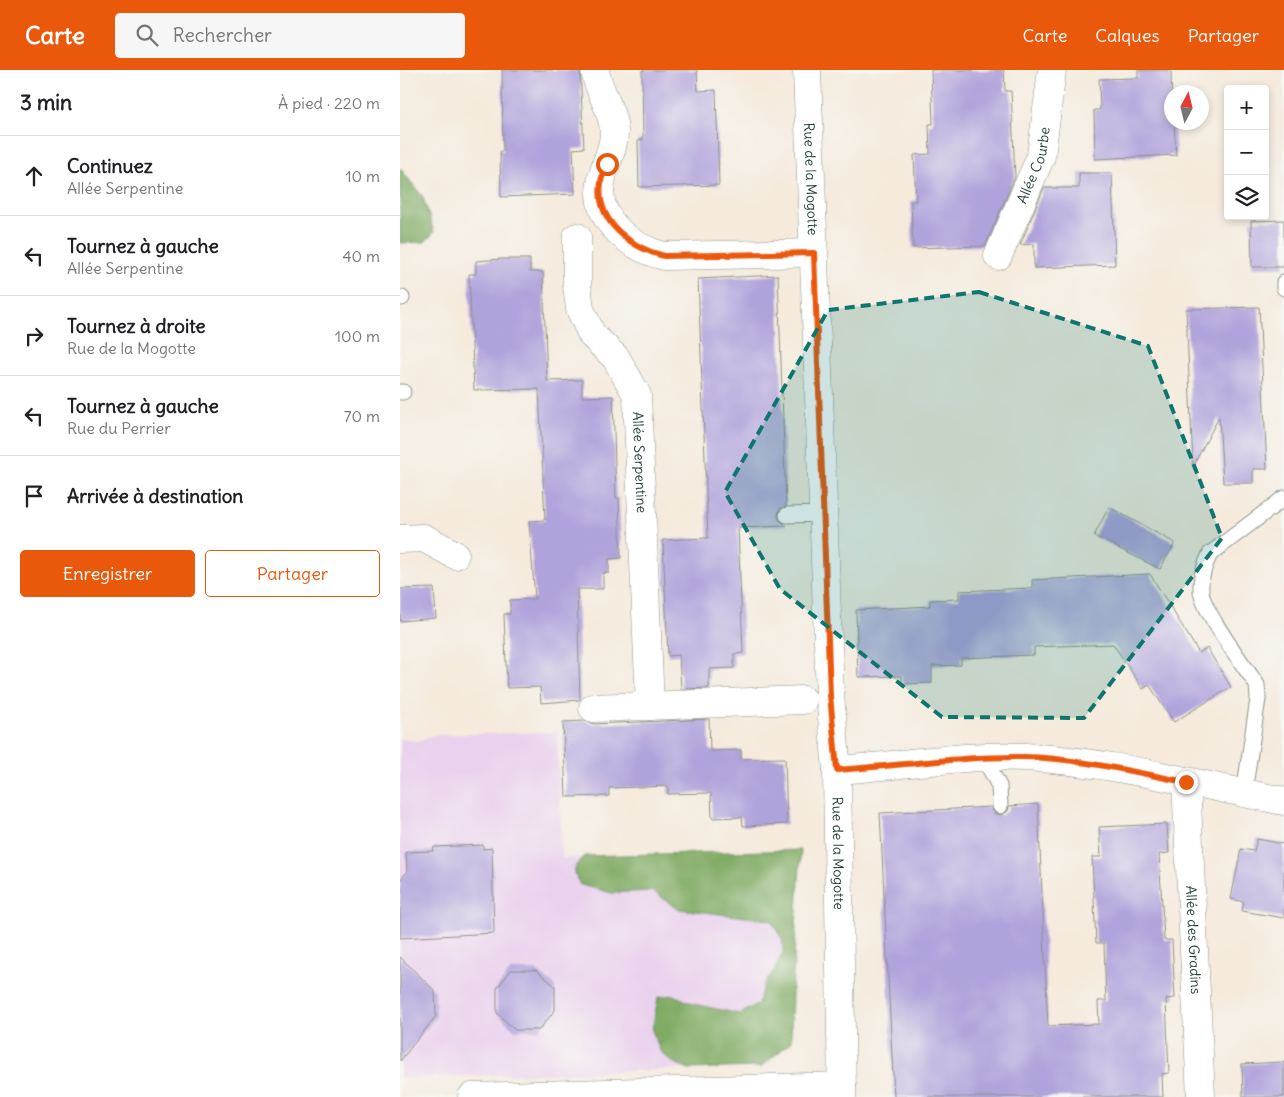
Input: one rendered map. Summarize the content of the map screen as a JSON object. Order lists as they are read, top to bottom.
{
  "streets": {
    "street": [
      "Allée Courbe",
      "Rue de la Mogotte",
      "Allée Serpentine",
      "Allée des Gradins"
    ]
  },
  "north": "top",
  "page": {
    "header": "Carte",
    "search": "Rechercher",
    "nav": ["Carte", "Calques", "Partager"],
    "heading": ["3 min", "À pied · 220 m"],
    "map_buttons": ["+", "−"],
    "list": [
      ["Continuez", "Allée Serpentine", "10 m"],
      ["Tournez à gauche", "Allée Serpentine", "40 m"],
      ["Tournez à droite", "Rue de la Mogotte", "100 m"],
      ["Tournez à gauche", "Rue du Perrier", "70 m"],
      "Arrivée à destination"
    ],
    "buttons": ["Enregistrer", "Partager"]
  }
}
